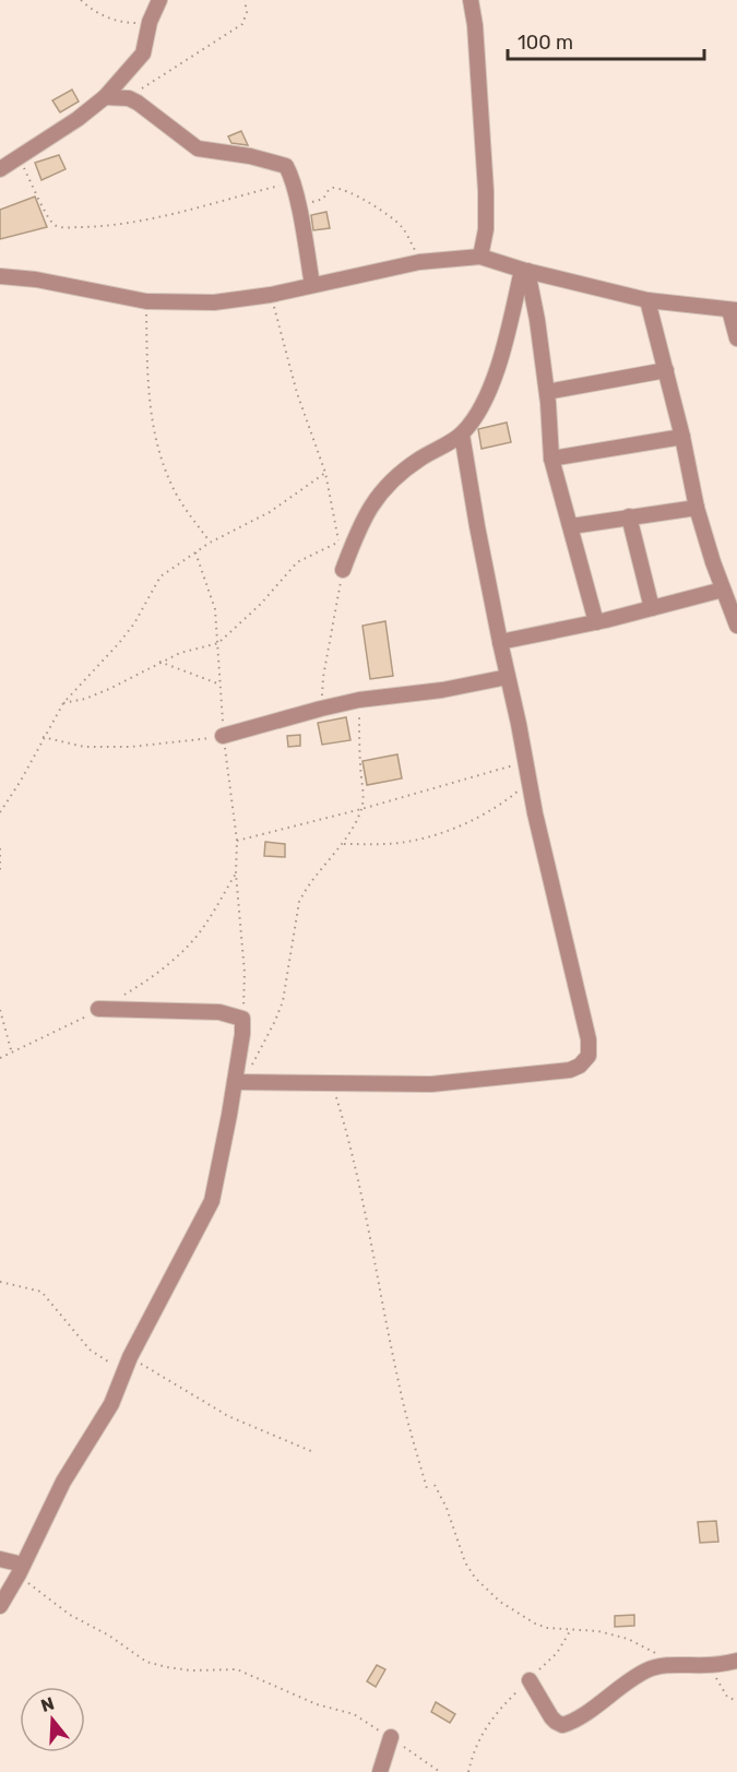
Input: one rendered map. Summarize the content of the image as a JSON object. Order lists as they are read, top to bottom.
{
  "scale_bar": "100 m",
  "north": "top"
}
